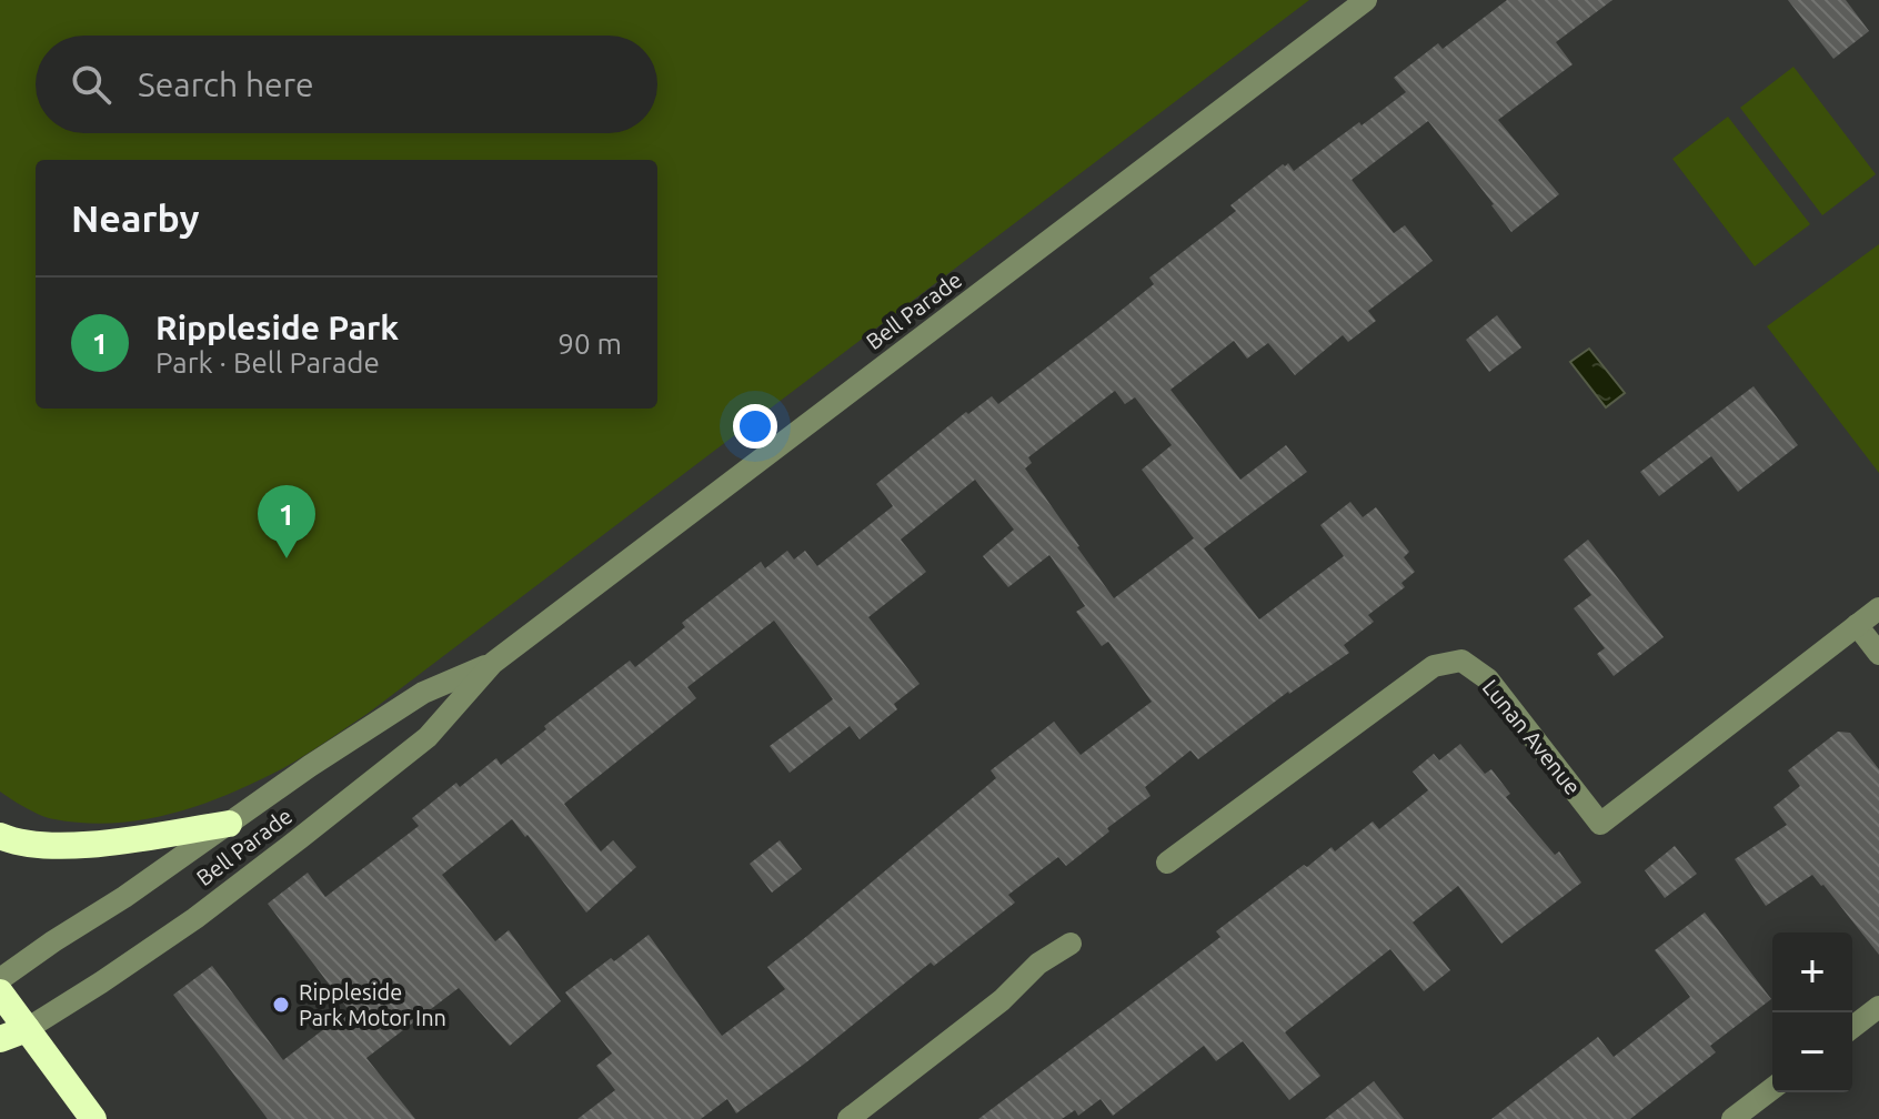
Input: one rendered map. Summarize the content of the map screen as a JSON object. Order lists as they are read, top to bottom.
{
  "streets": {
    "highway": ["Bell Parade"],
    "street": ["Lunan Avenue"]
  },
  "places": ["Rippleside Park Motor Inn"],
  "page": {
    "search": "Search here",
    "heading": "Nearby",
    "list": [
      {
        "mark": "1",
        "name": "Rippleside Park",
        "note": "Park · Bell Parade",
        "value": "90 m"
      }
    ],
    "pins": "1",
    "map_buttons": ["+", "−"]
  }
}
